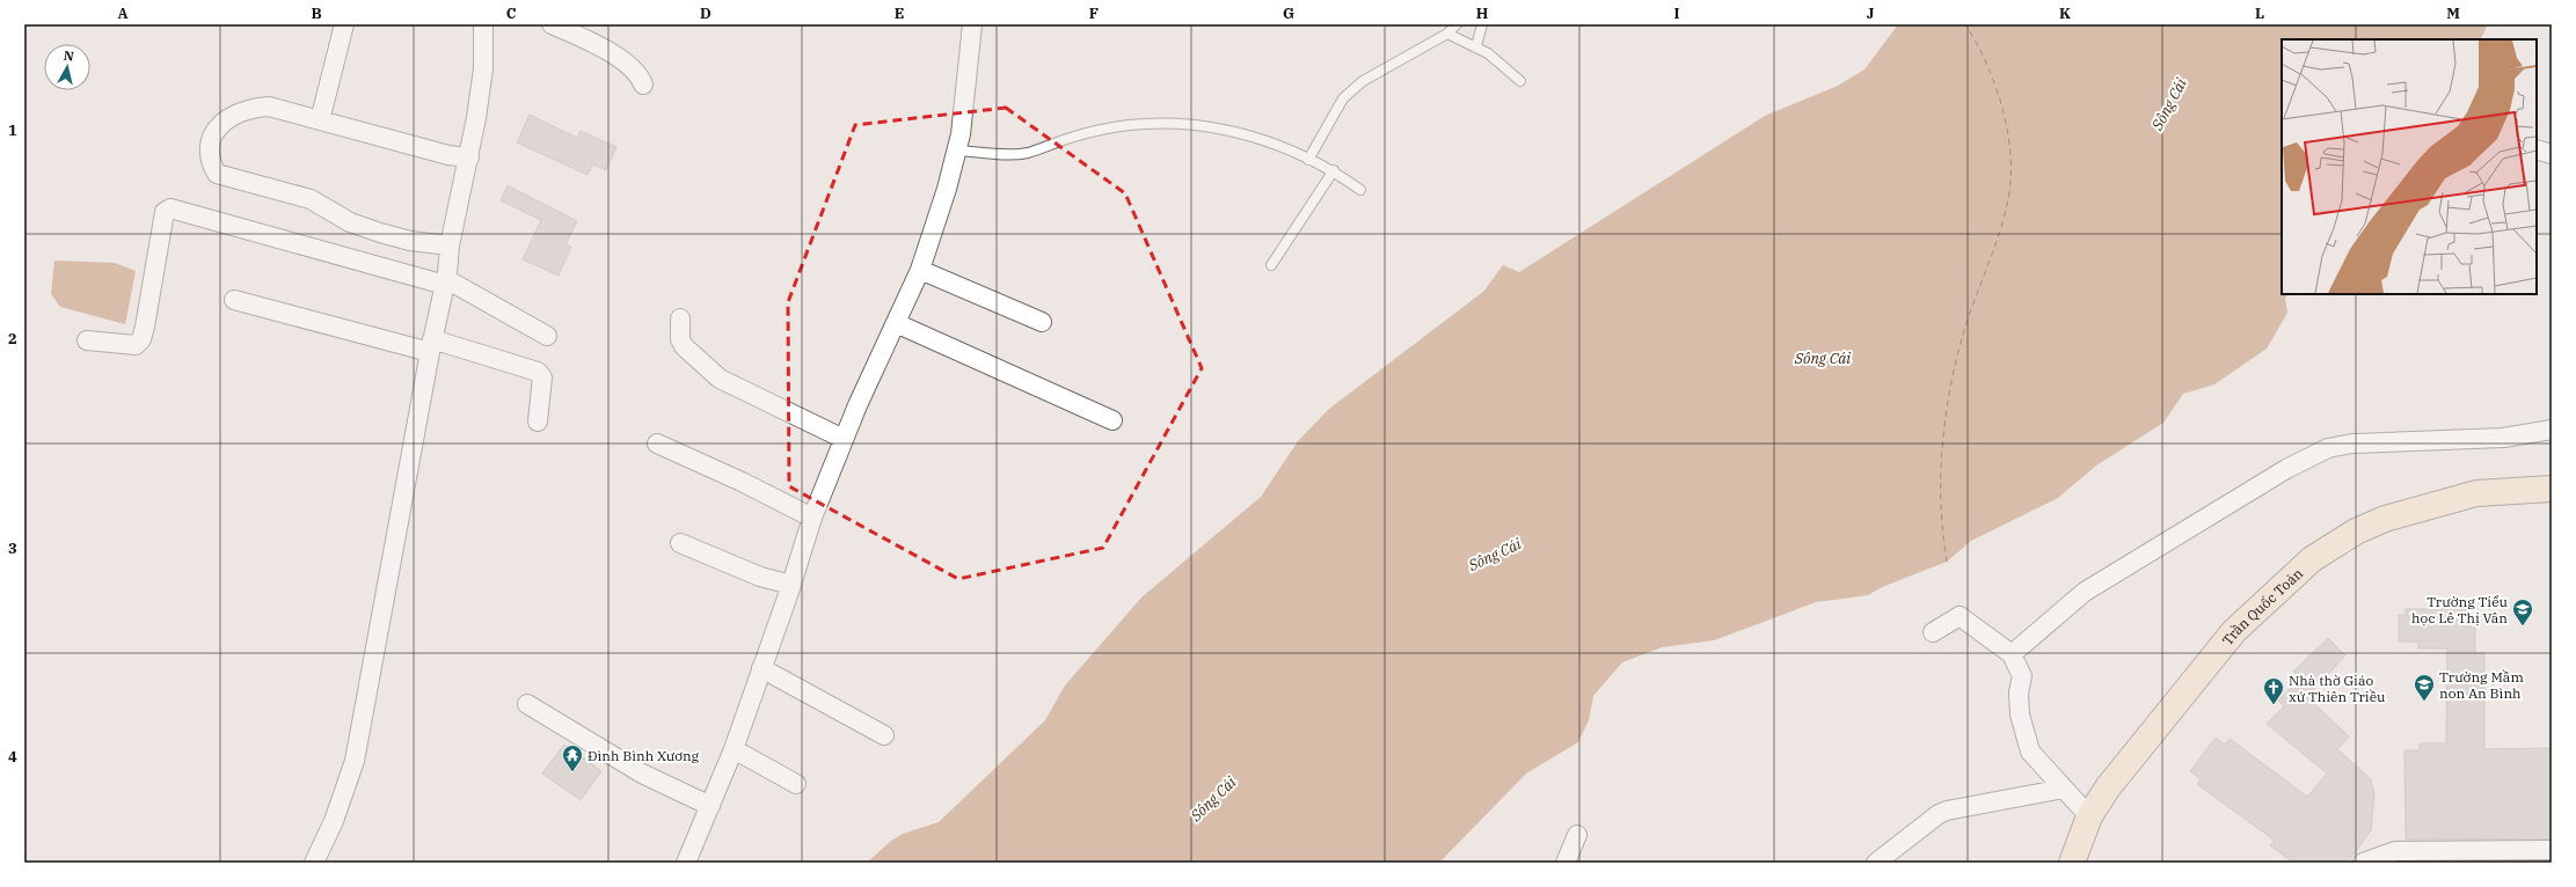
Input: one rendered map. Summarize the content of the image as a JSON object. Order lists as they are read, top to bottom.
{
  "streets": {
    "main road": ["Trần Quốc Toản"]
  },
  "water": ["Sông Cái"],
  "places": {
    "school or university": ["Trường Tiểu học Lê Thị Vân", "Trường Mầm non An Bình"],
    "church": ["Nhà thờ Giáo xứ Thiên Triều"],
    "temple": ["Đình Bình Xương"]
  },
  "north": "top",
  "grid": {
    "columns": [
      "A",
      "B",
      "C",
      "D",
      "E",
      "F",
      "G",
      "H",
      "I",
      "J",
      "K",
      "L",
      "M"
    ],
    "rows": [
      "1",
      "2",
      "3",
      "4"
    ]
  }
}
